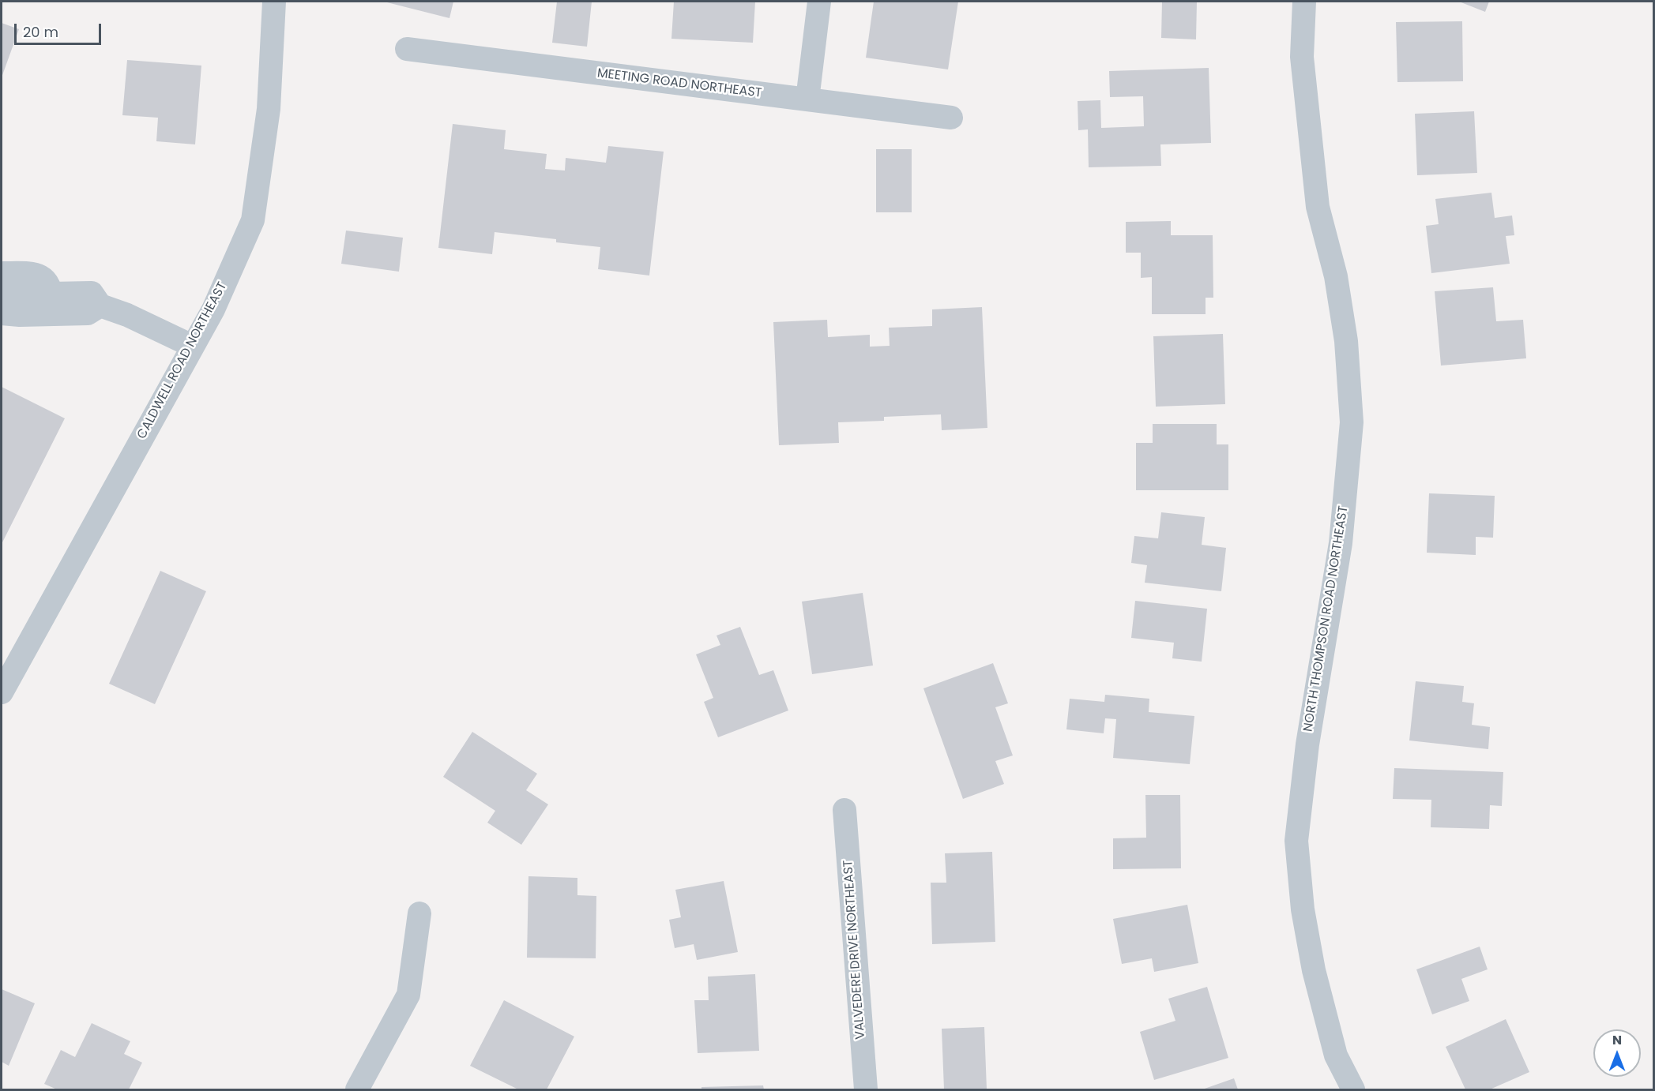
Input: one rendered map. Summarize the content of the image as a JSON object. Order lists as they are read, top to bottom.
{
  "streets": {
    "street": [
      "MEETING ROAD NORTHEAST",
      "CALDWELL ROAD NORTHEAST",
      "NORTH THOMPSON ROAD NORTHEAST",
      "VALVEDERE DRIVE NORTHEAST"
    ]
  },
  "scale_bar": "20 m",
  "north": "top"
}
